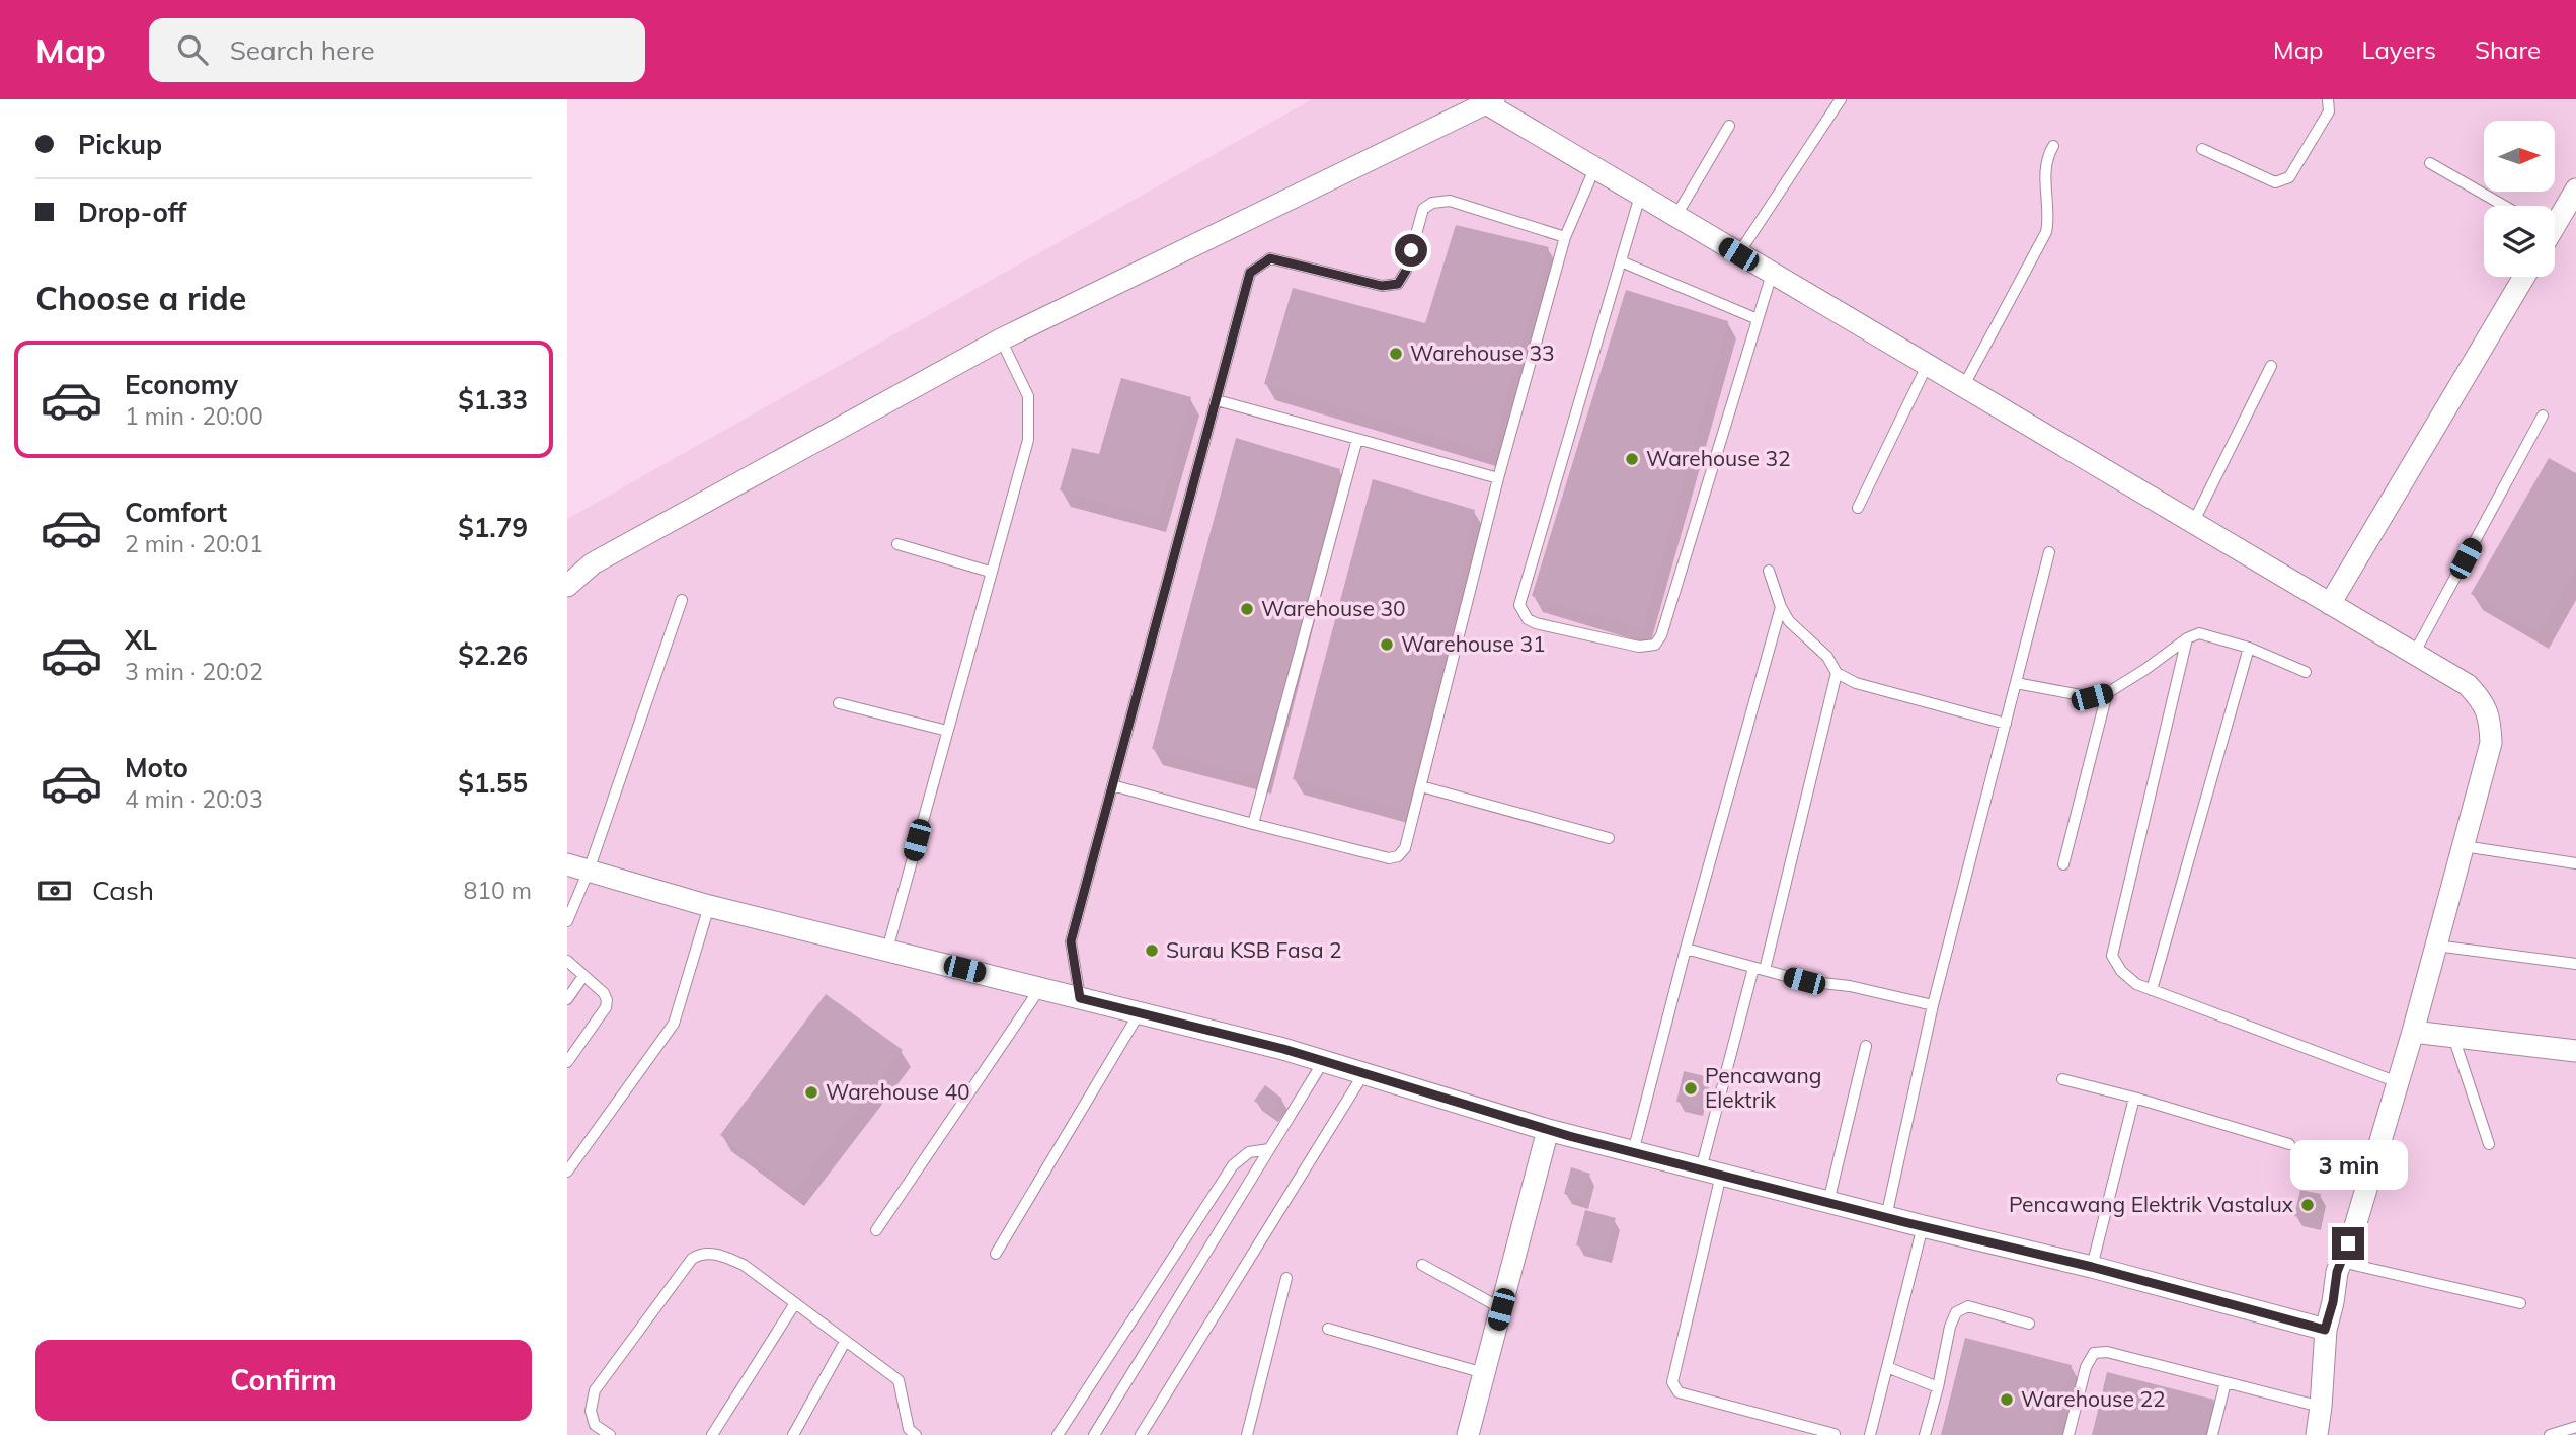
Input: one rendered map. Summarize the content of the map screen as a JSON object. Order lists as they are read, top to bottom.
{
  "places": [
    "Warehouse 33",
    "Warehouse 32",
    "Warehouse 30",
    "Warehouse 31",
    "Surau KSB Fasa 2",
    "Pencawang Elektrik",
    "Warehouse 40",
    "Pencawang Elektrik Vastalux",
    "Warehouse 22"
  ],
  "north": "right",
  "page": {
    "header": "Map",
    "search": "Search here",
    "nav": ["Map", "Layers", "Share"],
    "banner": ["Pickup", "Drop-off"],
    "heading": "Choose a ride",
    "list": [
      {
        "name": "Economy",
        "note": "1 min · 20:00",
        "value": "$1.33"
      },
      {
        "name": "Comfort",
        "note": "2 min · 20:01",
        "value": "$1.79"
      },
      {
        "name": "XL",
        "note": "3 min · 20:02",
        "value": "$2.26"
      },
      {
        "name": "Moto",
        "note": "4 min · 20:03",
        "value": "$1.55"
      }
    ],
    "pay": ["Cash", "810 m"],
    "bubble": "3 min",
    "buttons": "Confirm"
  }
}
